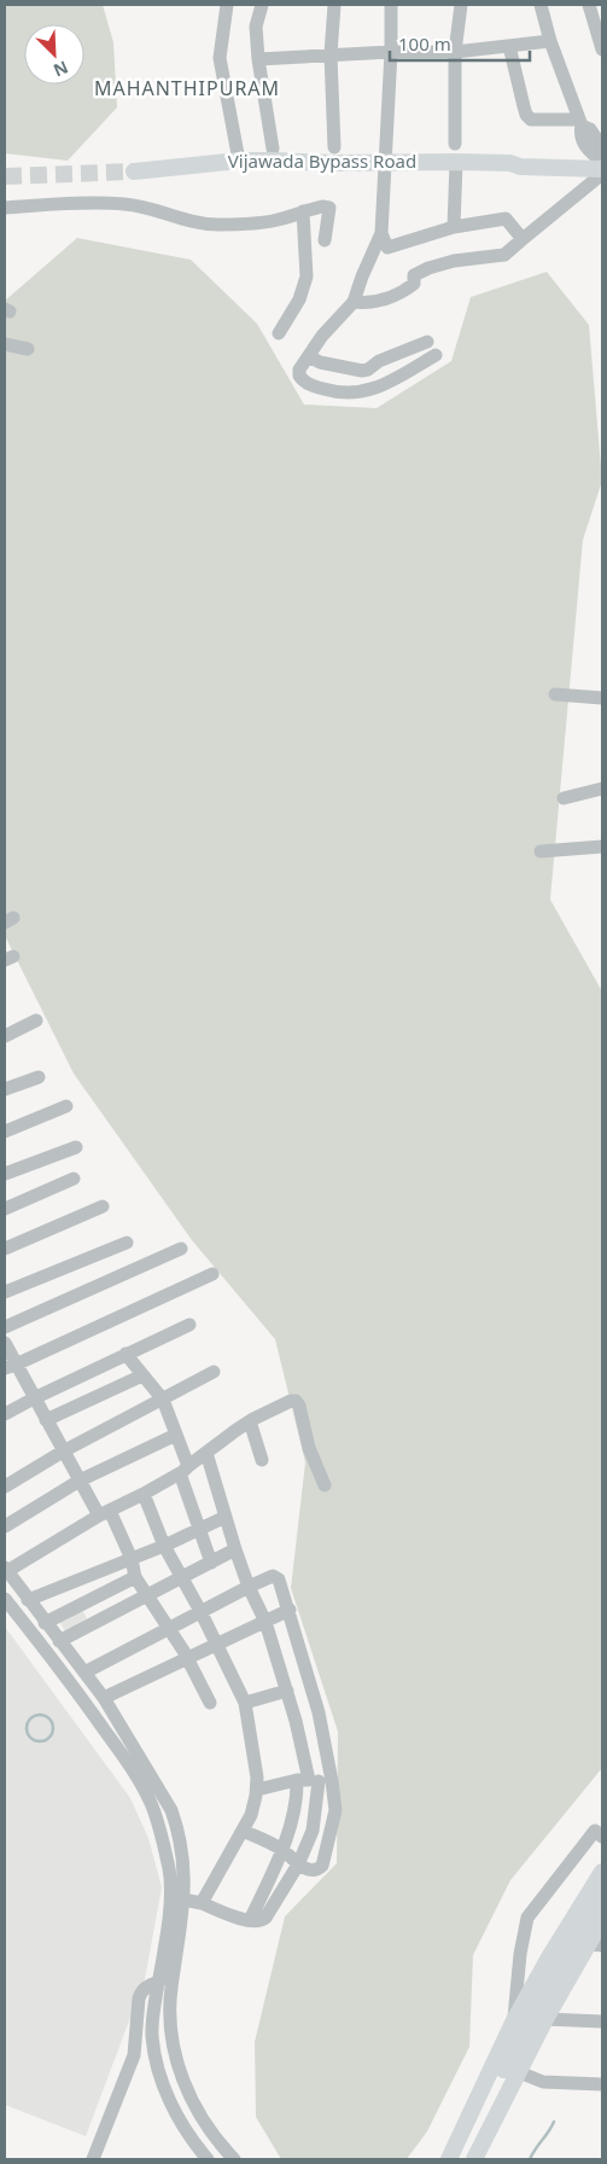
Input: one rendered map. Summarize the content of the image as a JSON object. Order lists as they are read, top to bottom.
{
  "streets": {
    "main road": ["Vijawada Bypass Road"]
  },
  "districts": ["MAHANTHIPURAM"],
  "scale_bar": "100 m",
  "north": "bottom right"
}
